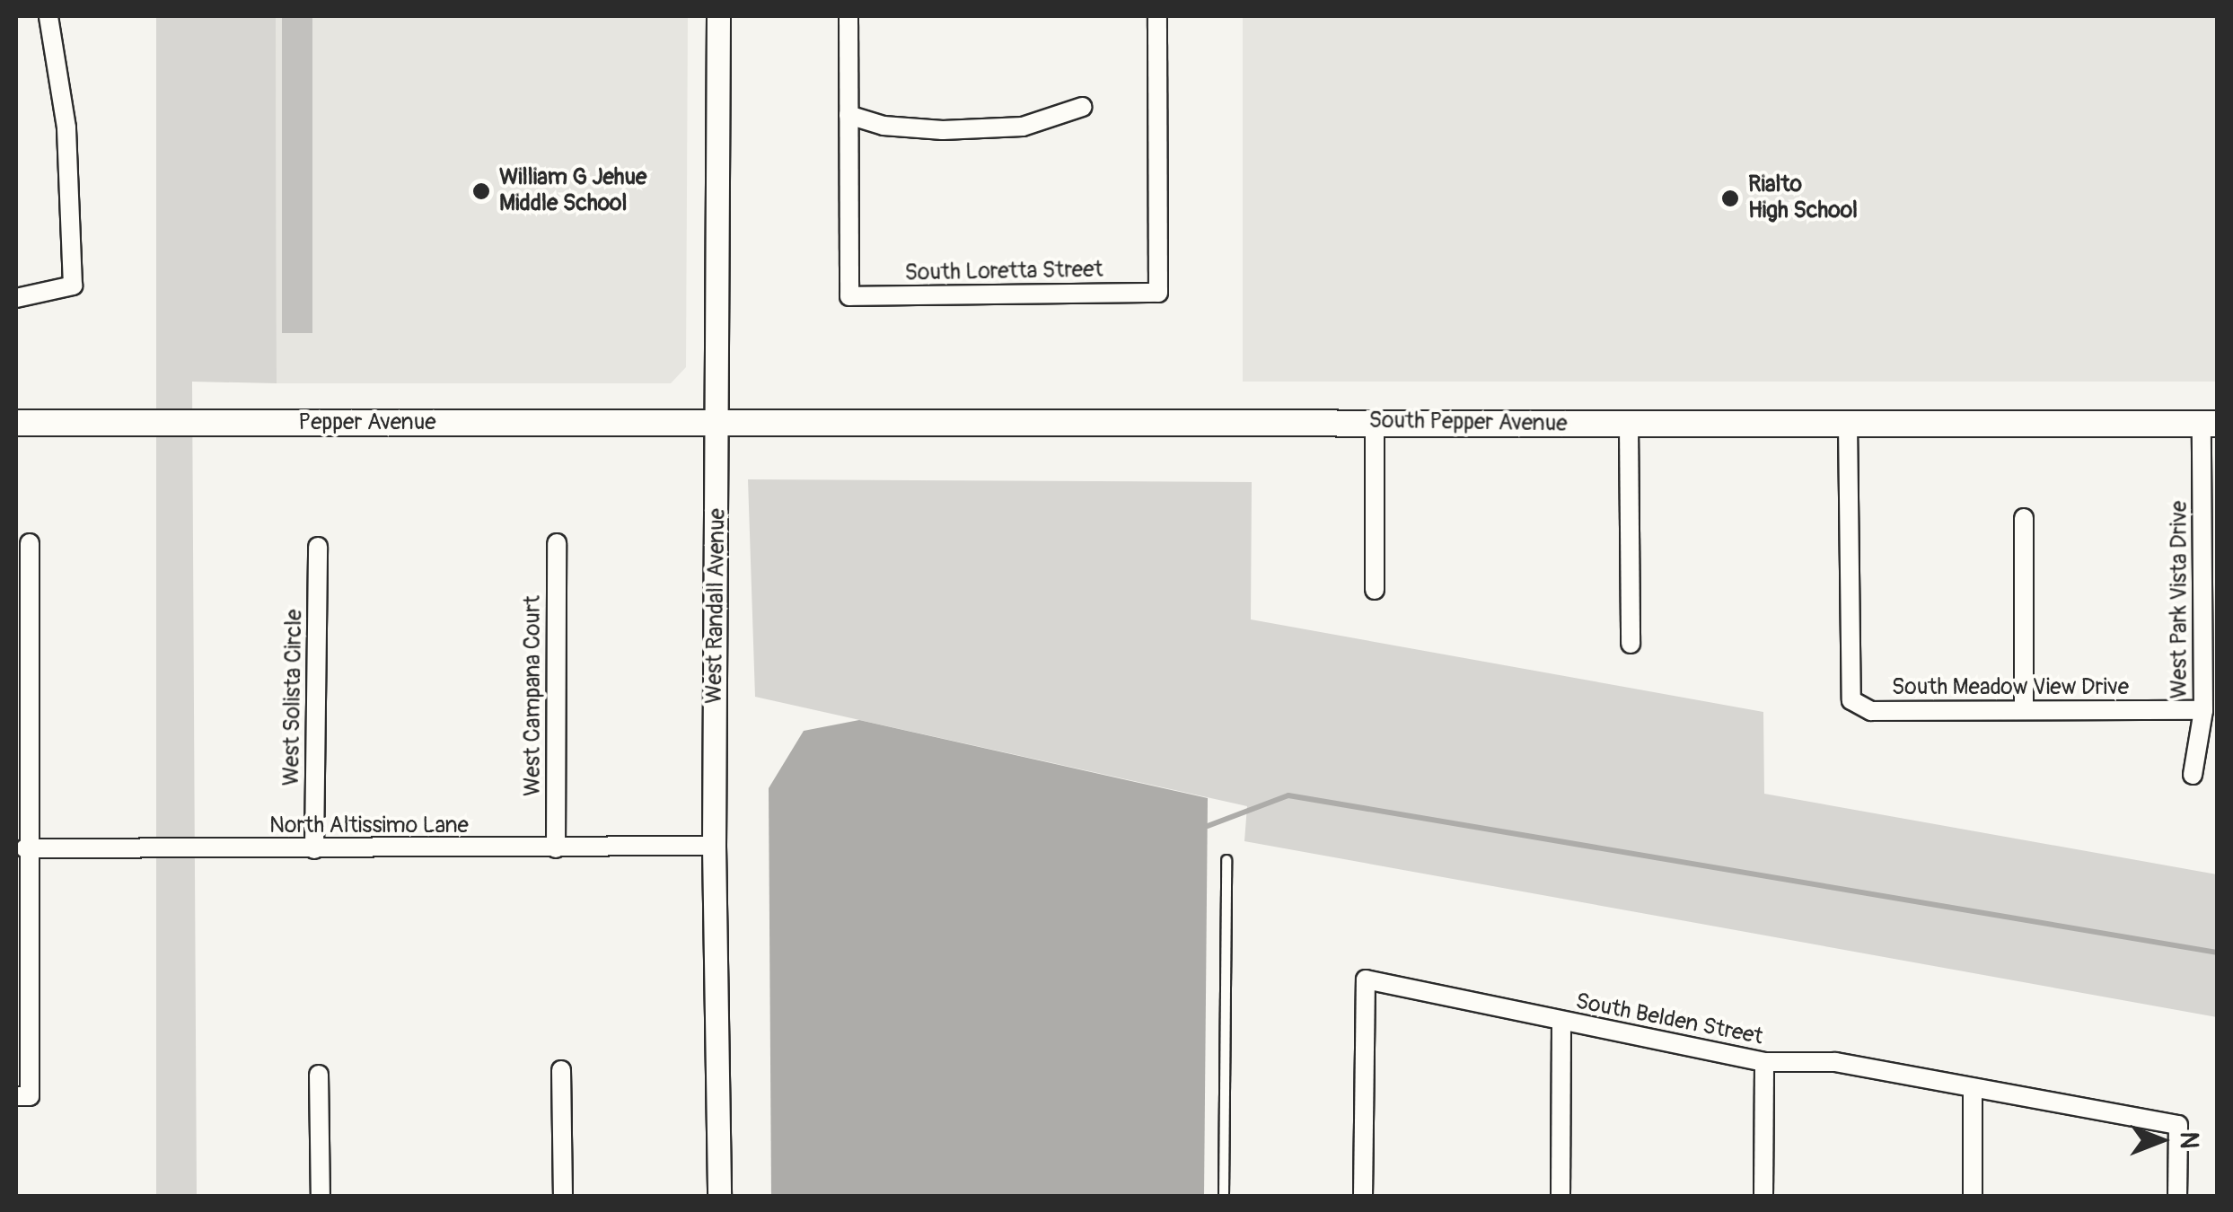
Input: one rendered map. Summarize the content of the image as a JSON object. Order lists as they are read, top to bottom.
{
  "streets": {
    "main road": ["Pepper Avenue", "South Pepper Avenue"],
    "street": [
      "South Loretta Street",
      "West Park Vista Drive",
      "West Randall Avenue",
      "South Meadow View Drive",
      "West Campana Court",
      "West Solista Circle",
      "North Altissimo Lane",
      "South Belden Street"
    ]
  },
  "crossings": [
    ["Pepper Avenue", "South Pepper Avenue"],
    ["Pepper Avenue", "West Randall Avenue"],
    ["South Pepper Avenue", "West Park Vista Drive"],
    ["South Pepper Avenue", "West Randall Avenue"],
    ["South Pepper Avenue", "South Meadow View Drive"],
    ["West Park Vista Drive", "South Meadow View Drive"],
    ["West Randall Avenue", "North Altissimo Lane"],
    ["West Campana Court", "North Altissimo Lane"],
    ["West Solista Circle", "North Altissimo Lane"]
  ],
  "places": ["William G Jehue Middle School", "Rialto High School"],
  "north": "right"
}
